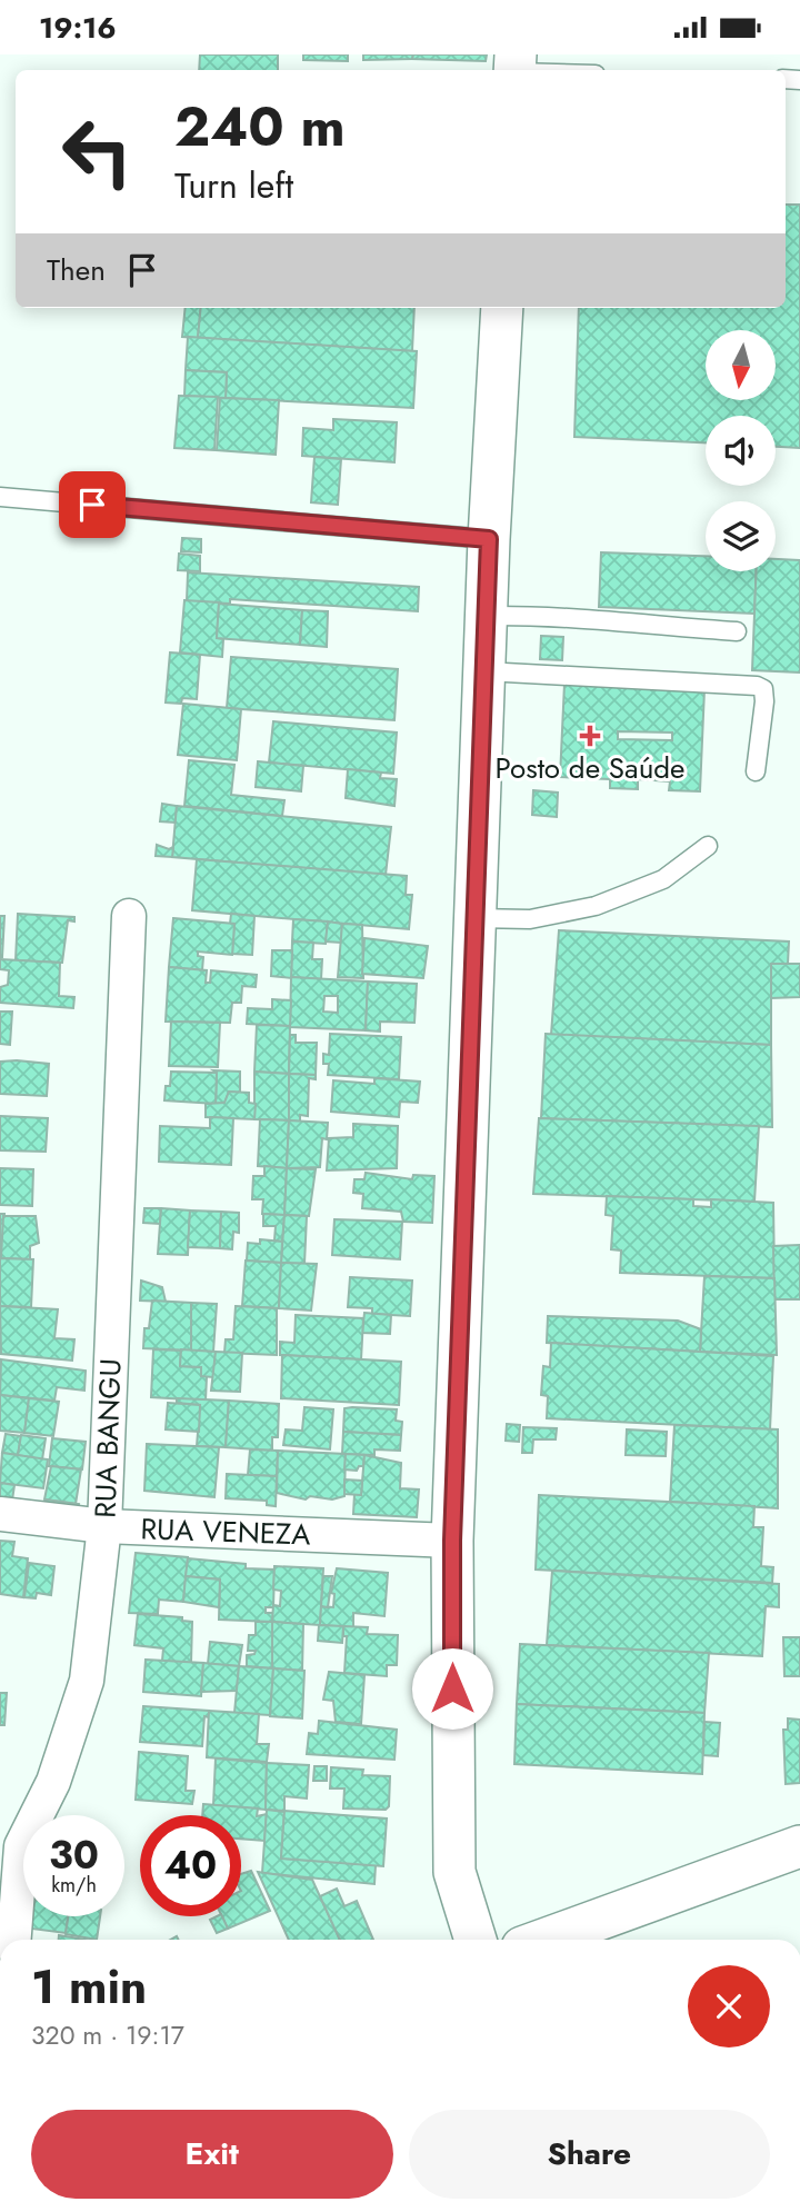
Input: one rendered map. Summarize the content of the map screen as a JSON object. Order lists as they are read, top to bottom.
{
  "streets": {
    "street": ["RUA BANGU", "RUA VENEZA"]
  },
  "crossings": [
    ["RUA BANGU", "RUA VENEZA"]
  ],
  "places": {
    "health": ["Posto de Saúde"]
  },
  "north": "bottom",
  "page": {
    "status": "19:16",
    "turn": ["240 m", "Turn left"],
    "then": "Then",
    "speed": "30 km/h",
    "limit": "40",
    "heading": ["1 min", "320 m · 19:17"],
    "buttons": ["Exit", "Share"]
  }
}
